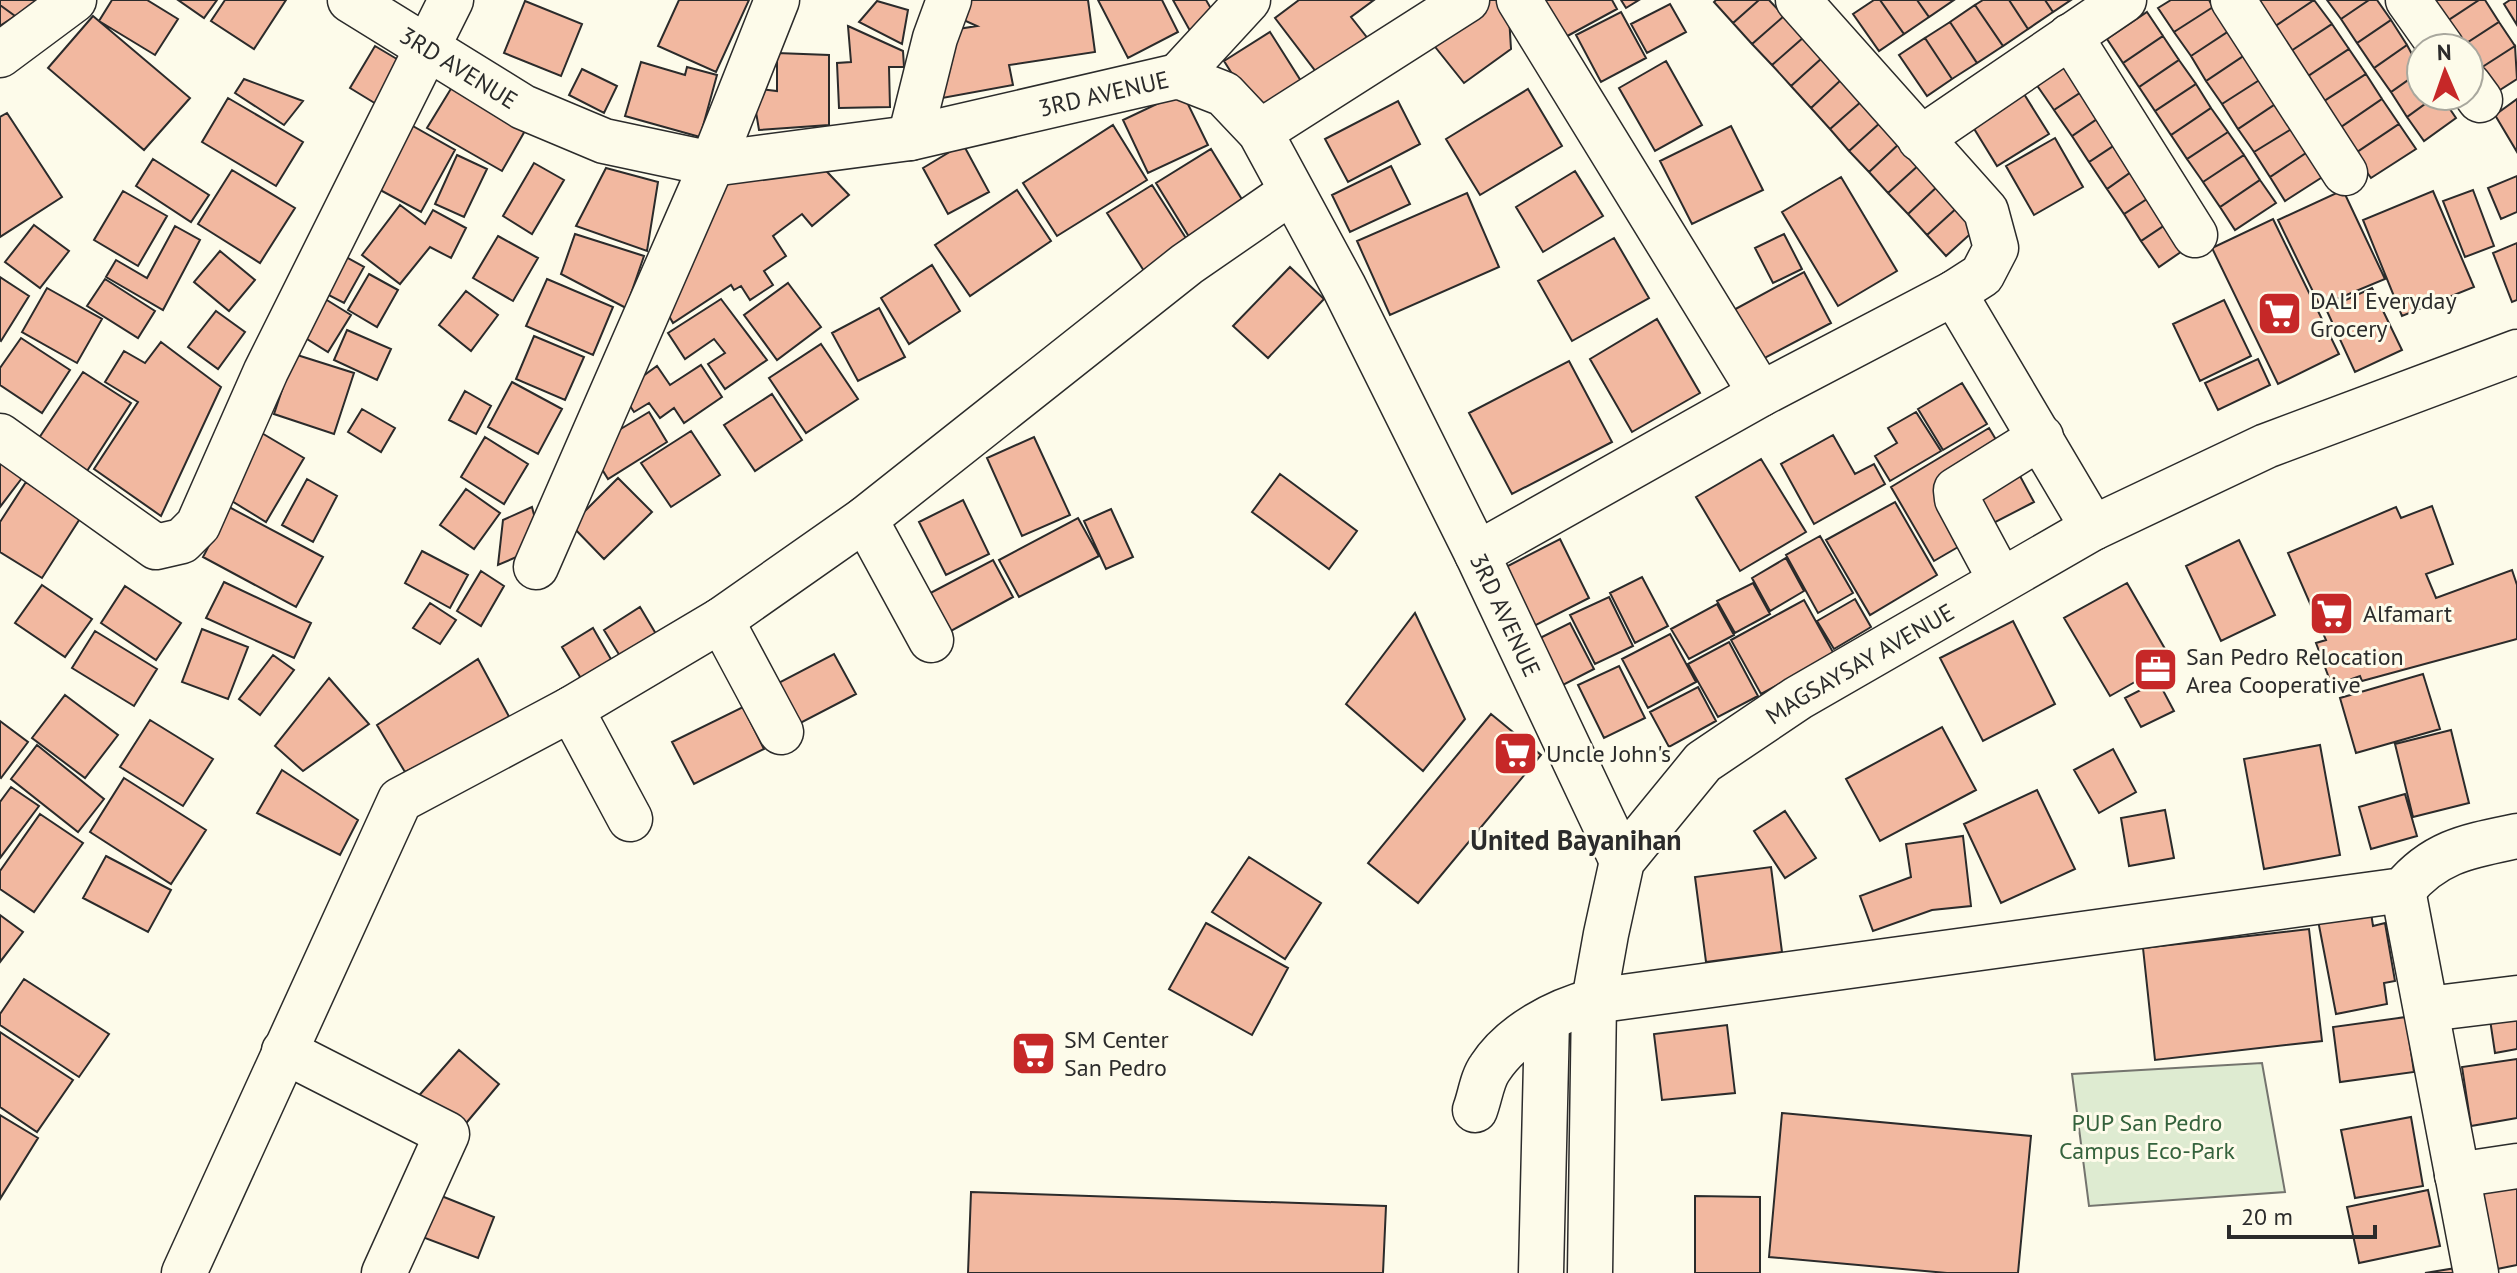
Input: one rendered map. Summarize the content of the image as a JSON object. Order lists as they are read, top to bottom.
{
  "streets": {
    "street": ["3RD AVENUE", "MAGSAYSAY AVENUE"]
  },
  "crossings": [
    ["3RD AVENUE", "MAGSAYSAY AVENUE"]
  ],
  "districts": ["United Bayanihan"],
  "parks": ["PUP San Pedro Campus Eco-Park"],
  "places": {
    "supermarket": [
      "DALI Everyday Grocery",
      "Alfamart",
      "Uncle John's",
      "SM Center San Pedro"
    ],
    "office": ["San Pedro Relocation Area Cooperative"]
  },
  "scale_bar": "20 m",
  "north": "top"
}
